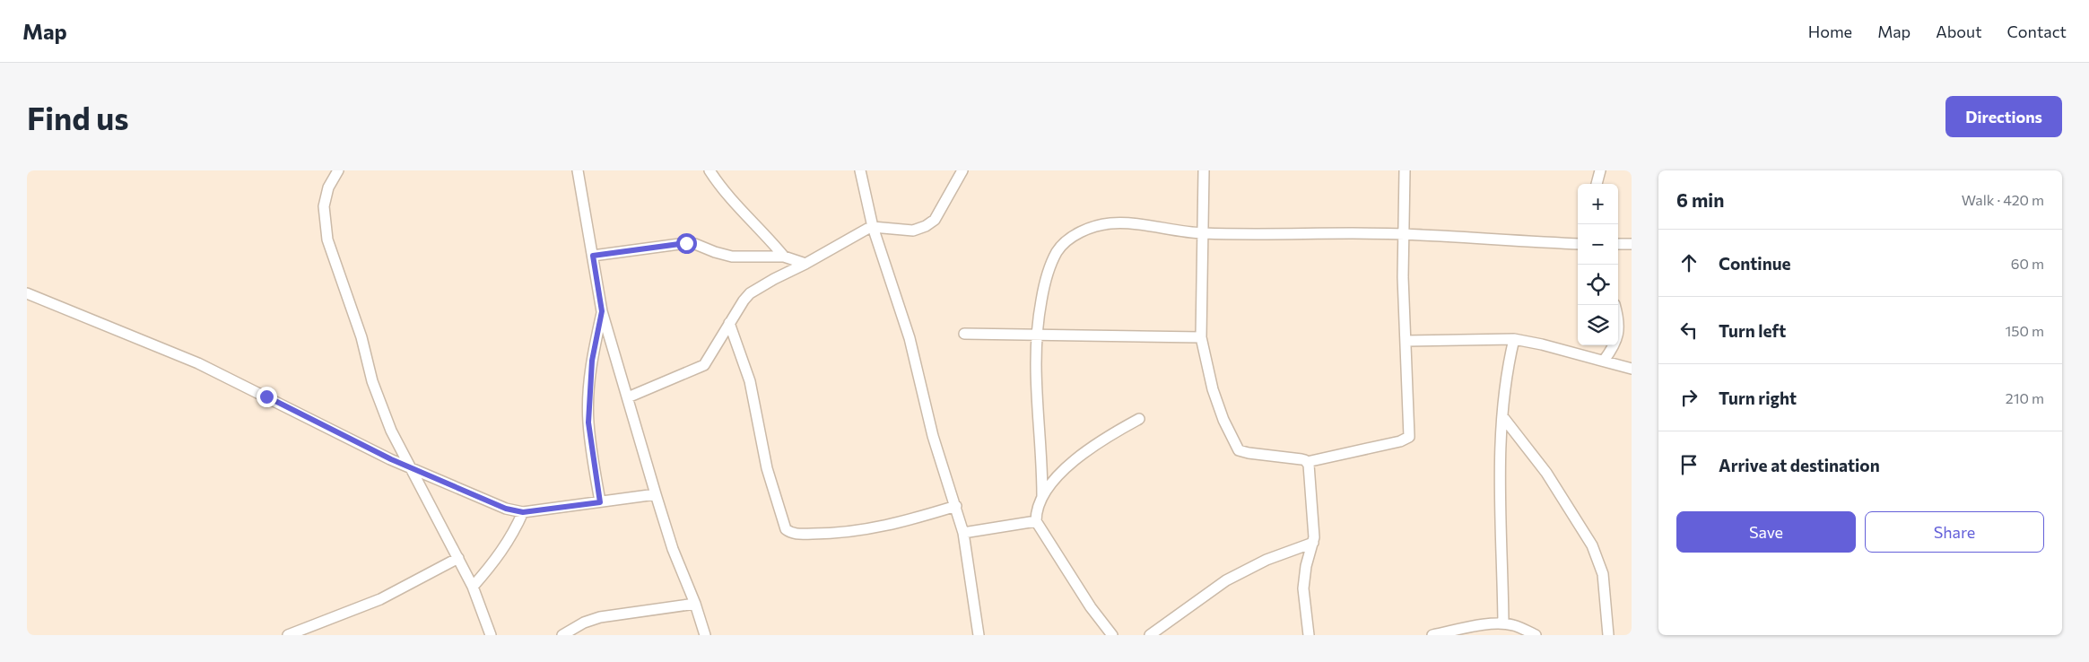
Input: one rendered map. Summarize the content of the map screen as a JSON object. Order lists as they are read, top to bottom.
{
  "page": {
    "header": "Map",
    "nav": [
      "Home",
      "Map",
      "About",
      "Contact"
    ],
    "buttons": [
      "Directions",
      ["Save", "Share"]
    ],
    "title": "Find us",
    "heading": ["6 min", "Walk · 420 m"],
    "map_buttons": ["+", "−"],
    "list": [
      ["Continue", "60 m"],
      ["Turn left", "150 m"],
      ["Turn right", "210 m"],
      "Arrive at destination"
    ]
  }
}
